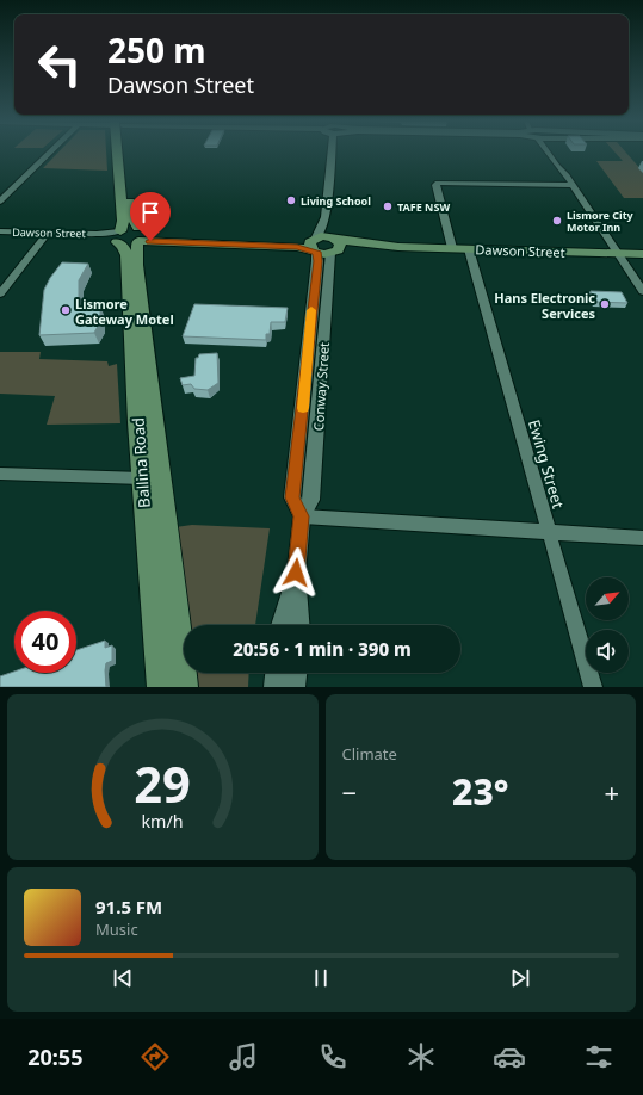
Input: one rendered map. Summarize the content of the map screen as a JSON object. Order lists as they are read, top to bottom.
{
  "streets": {
    "main road": ["Dawson Street", "Ballina Road"],
    "street": ["Conway Street", "Ewing Street"]
  },
  "crossings": [
    ["Dawson Street", "Conway Street"],
    ["Dawson Street", "Ballina Road"],
    ["Dawson Street", "Ewing Street"]
  ],
  "places": [
    "Living School",
    "TAFE NSW",
    "Lismore City Motor Inn",
    "Hans Electronic Services",
    "Lismore Gateway Motel"
  ],
  "north": "top right",
  "page": {
    "turn": ["250 m", "Dawson Street"],
    "limit": "40",
    "trip": "20:56 · 1 min · 390 m",
    "tile": "Climate",
    "heat": ["−", "23°", "+"],
    "song": ["91.5 FM", "Music"],
    "tabs": "20:55",
    "gauge": ["29", "km/h"]
  }
}
